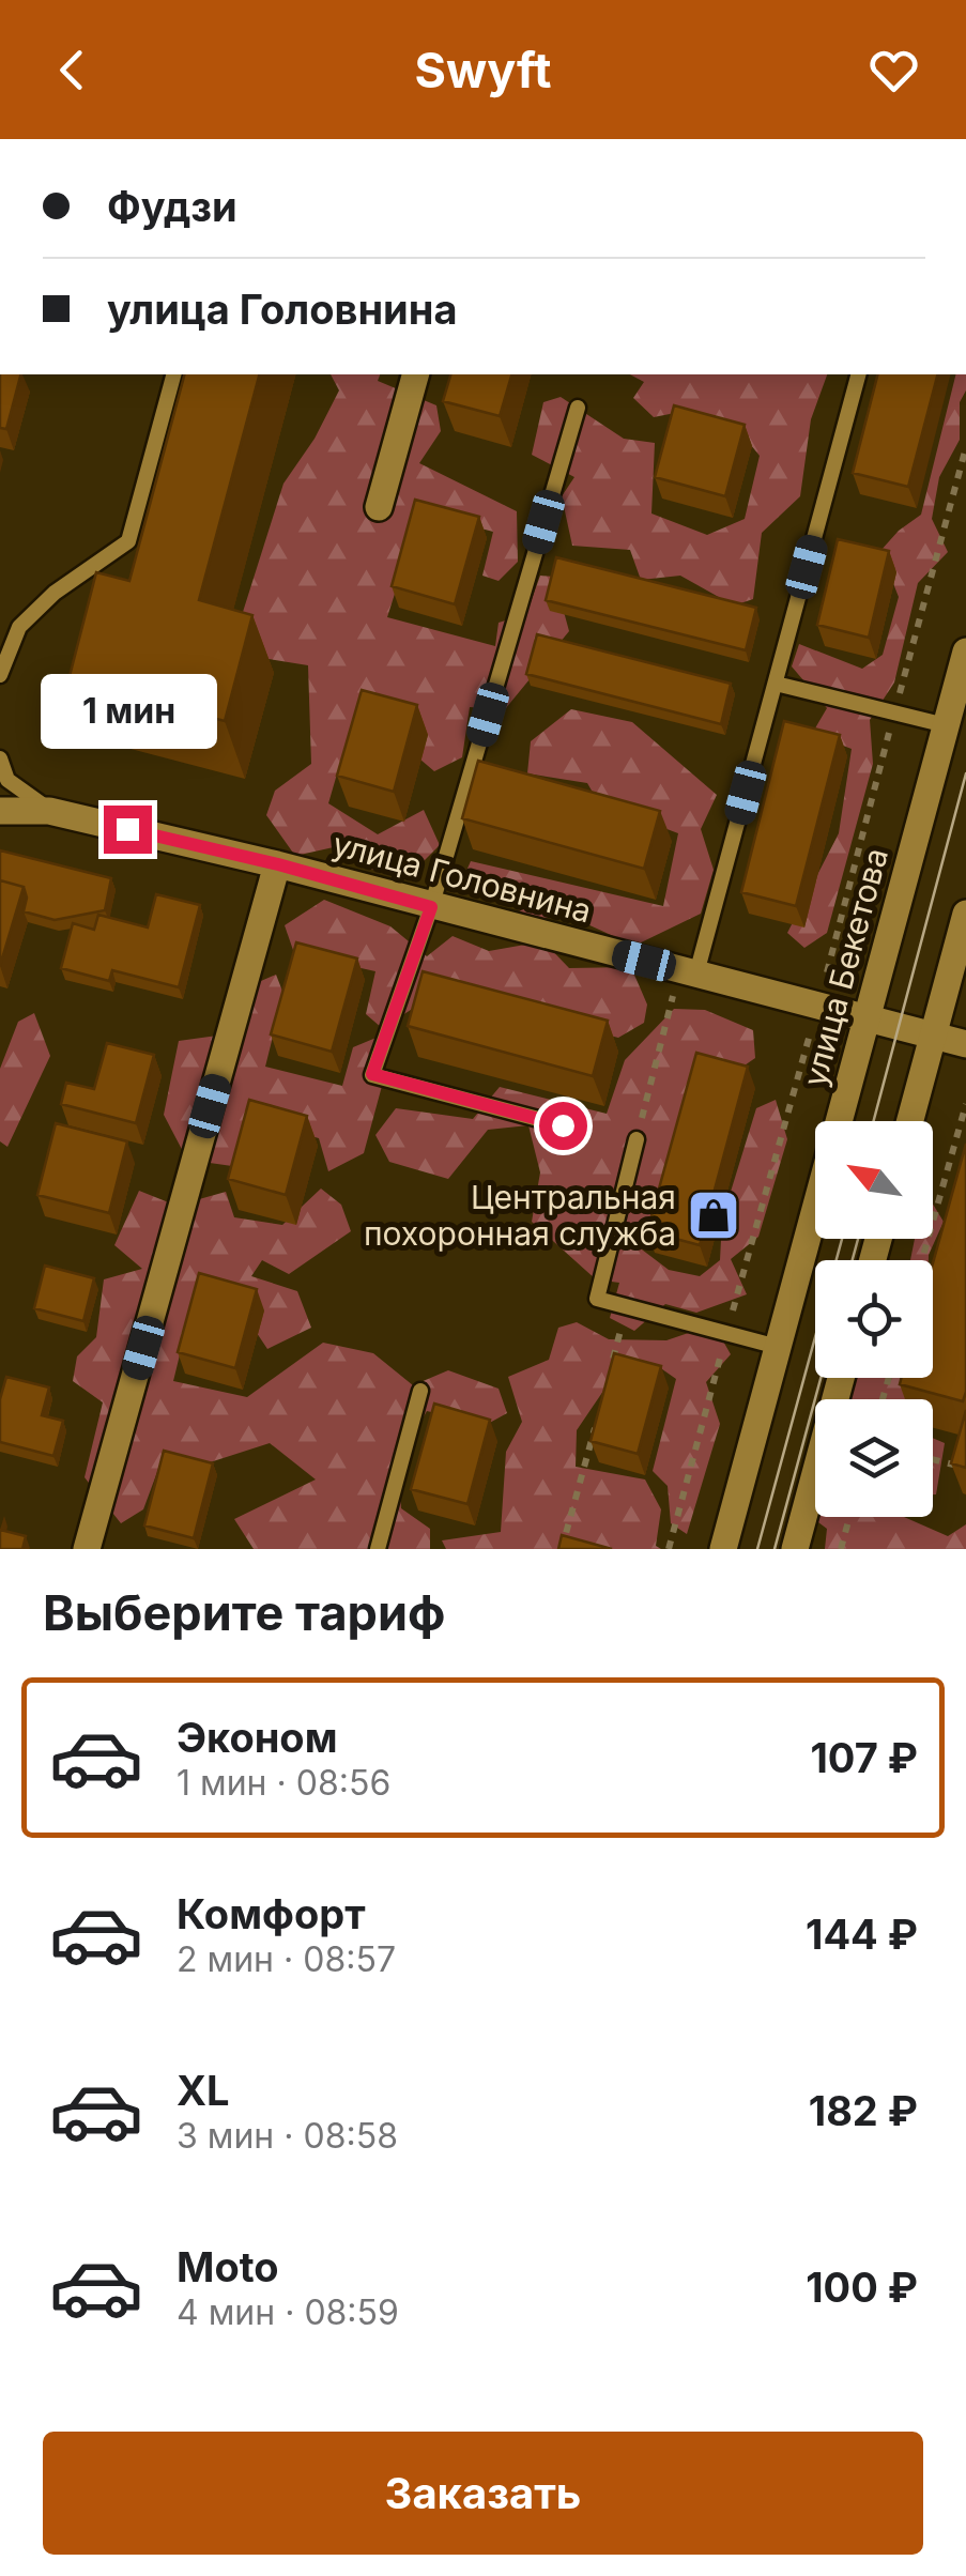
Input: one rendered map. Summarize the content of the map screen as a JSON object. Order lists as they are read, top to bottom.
{
  "streets": {
    "street": ["улица Головнина", "улица Бекетова"]
  },
  "crossings": [
    ["улица Головнина", "улица Бекетова"]
  ],
  "places": {
    "shop": ["Центральная похоронная служба"]
  },
  "north": "top left",
  "page": {
    "header": "Swyft",
    "banner": ["Фудзи", "улица Головнина"],
    "bubble": "1 мин",
    "heading": "Выберите тариф",
    "list": [
      {
        "name": "Эконом",
        "note": "1 мин · 08:56",
        "value": "107 ₽"
      },
      {
        "name": "Комфорт",
        "note": "2 мин · 08:57",
        "value": "144 ₽"
      },
      {
        "name": "XL",
        "note": "3 мин · 08:58",
        "value": "182 ₽"
      },
      {
        "name": "Moto",
        "note": "4 мин · 08:59",
        "value": "100 ₽"
      }
    ],
    "buttons": "Заказать"
  }
}
